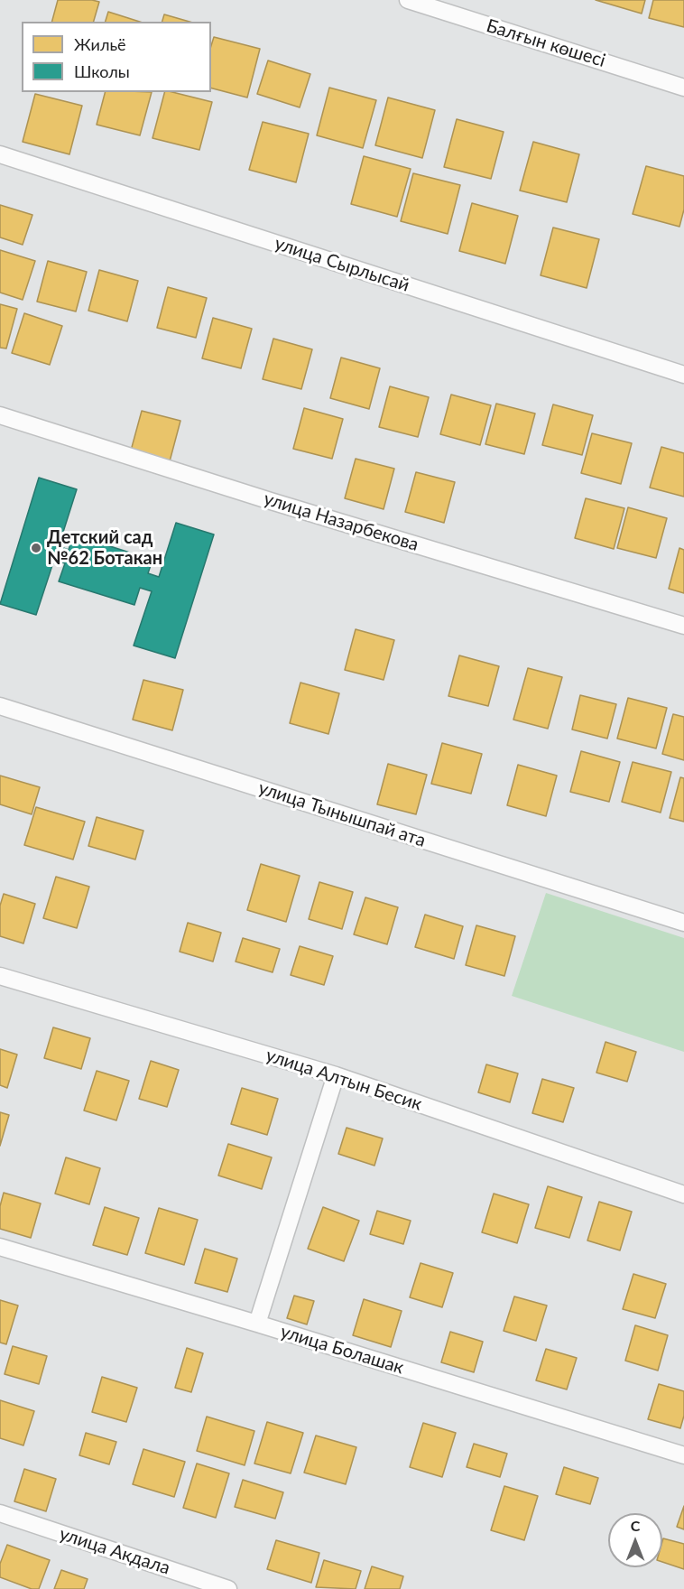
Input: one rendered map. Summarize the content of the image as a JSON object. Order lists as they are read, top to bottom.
{
  "streets": {
    "street": [
      "Балғын көшесі",
      "улица Сырлысай",
      "улица Назарбекова",
      "улица Тынышпай ата",
      "улица Алтын Бесик",
      "улица Болашак",
      "улица Акдала"
    ]
  },
  "places": ["Детский сад №62 Ботакан"],
  "legend": ["Жильё", "Школы"],
  "north": "top"
}
